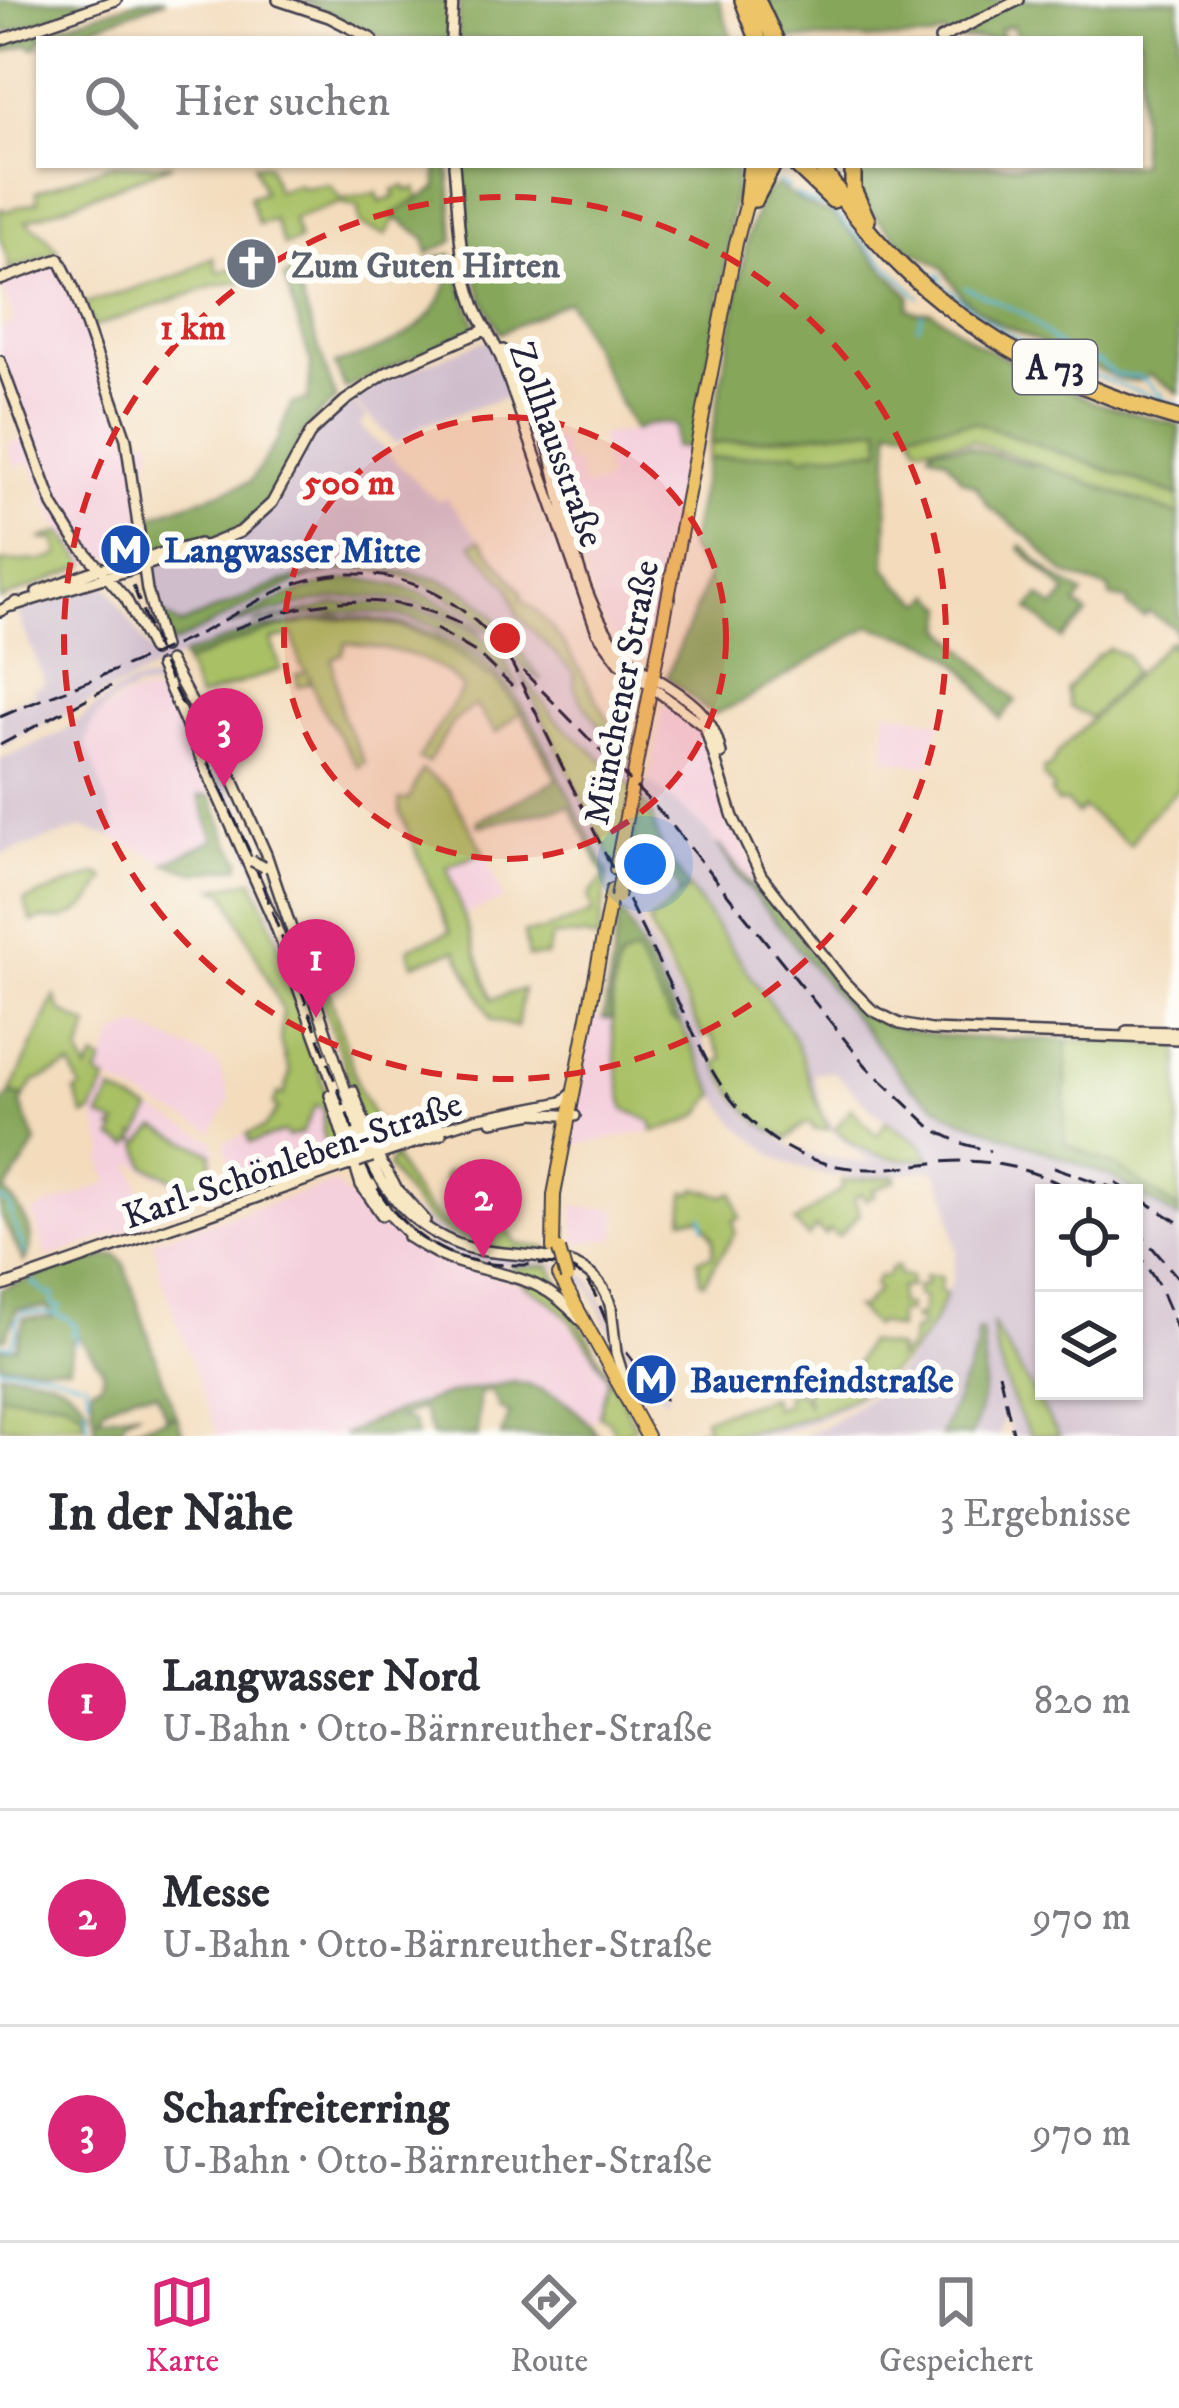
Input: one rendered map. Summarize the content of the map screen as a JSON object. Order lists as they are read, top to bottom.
{
  "streets": {
    "highway": ["A 73"],
    "main road": ["Zollhausstraße", "Münchener Straße", "Karl-Schönleben-Straße"]
  },
  "crossings": [
    ["Zollhausstraße", "Münchener Straße"],
    ["Münchener Straße", "Karl-Schönleben-Straße"]
  ],
  "places": {
    "church": ["Zum Guten Hirten"],
    "metro station": ["Langwasser Mitte", "Bauernfeindstraße"]
  },
  "page": {
    "search": "Hier suchen",
    "pins": ["3", "1", "2"],
    "heading": ["In der Nähe", "3 Ergebnisse"],
    "list": [
      {
        "mark": "1",
        "name": "Langwasser Nord",
        "note": "U-Bahn · Otto-Bärnreuther-Straße",
        "value": "820 m"
      },
      {
        "mark": "2",
        "name": "Messe",
        "note": "U-Bahn · Otto-Bärnreuther-Straße",
        "value": "970 m"
      },
      {
        "mark": "3",
        "name": "Scharfreiterring",
        "note": "U-Bahn · Otto-Bärnreuther-Straße",
        "value": "970 m"
      }
    ],
    "nav": ["Karte", "Route", "Gespeichert"]
  },
  "rings": ["1 km", "500 m"]
}
